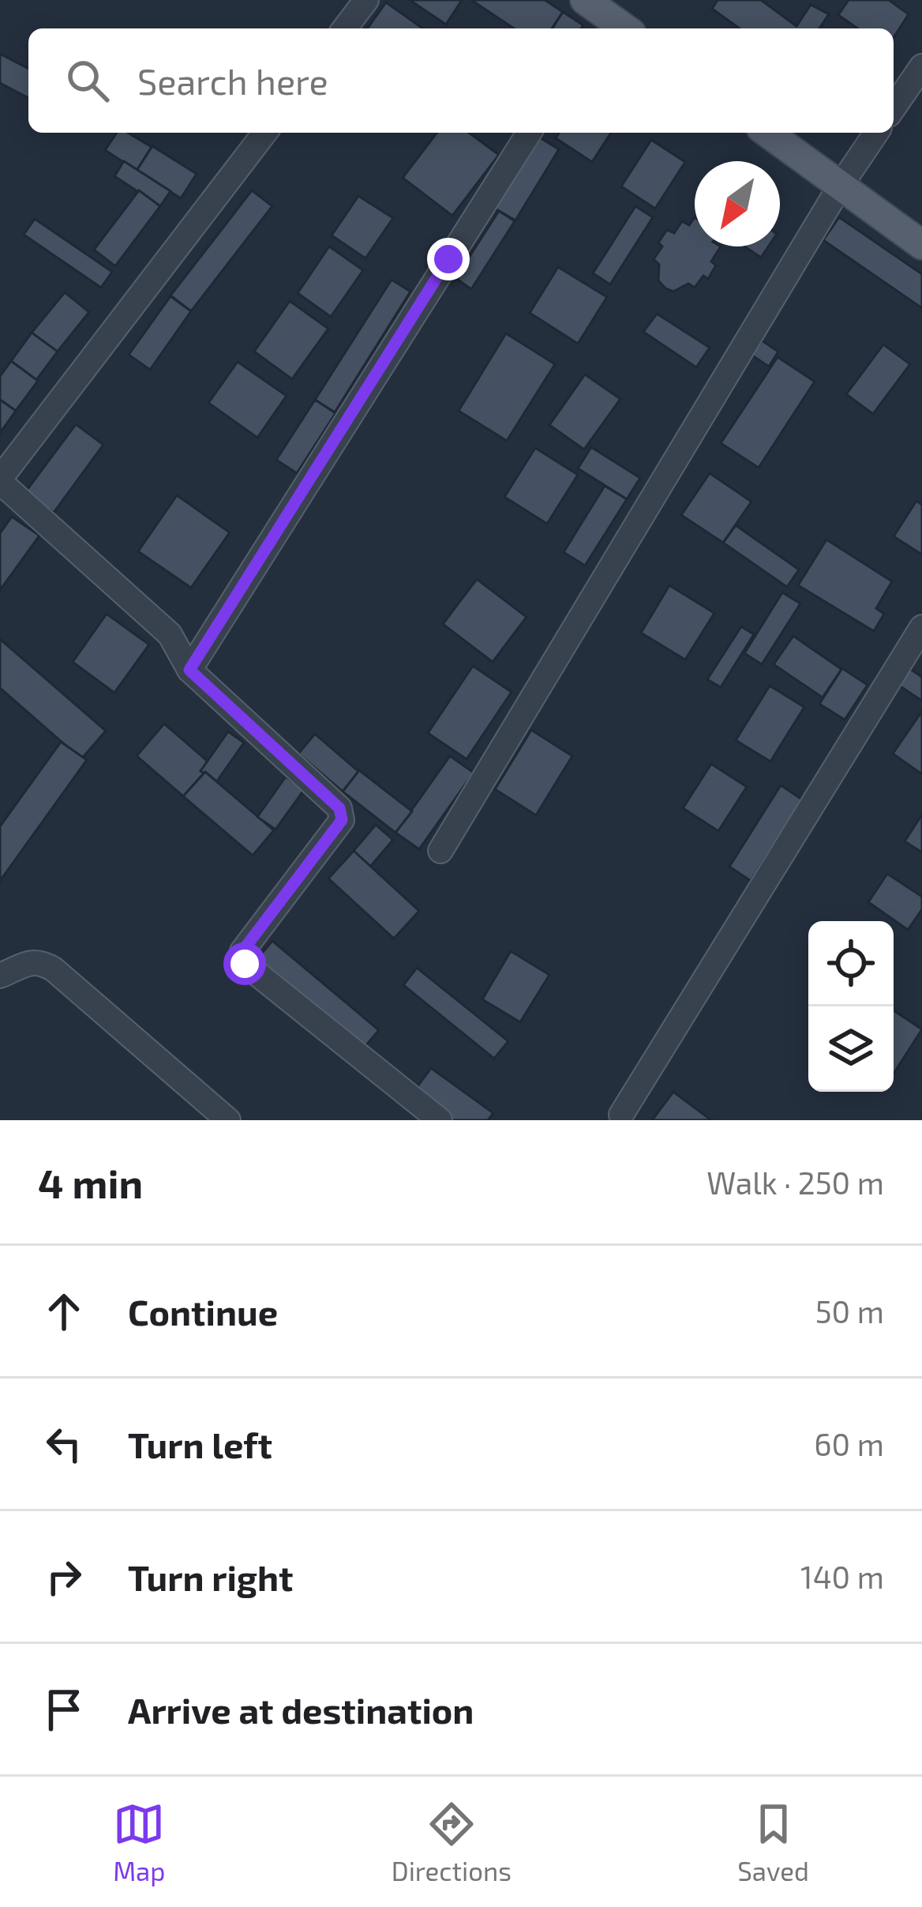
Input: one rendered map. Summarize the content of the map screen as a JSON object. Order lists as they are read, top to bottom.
{
  "north": "bottom left",
  "page": {
    "search": "Search here",
    "heading": ["4 min", "Walk · 250 m"],
    "list": [
      ["Continue", "50 m"],
      ["Turn left", "60 m"],
      ["Turn right", "140 m"],
      "Arrive at destination"
    ],
    "nav": ["Map", "Directions", "Saved"]
  }
}
